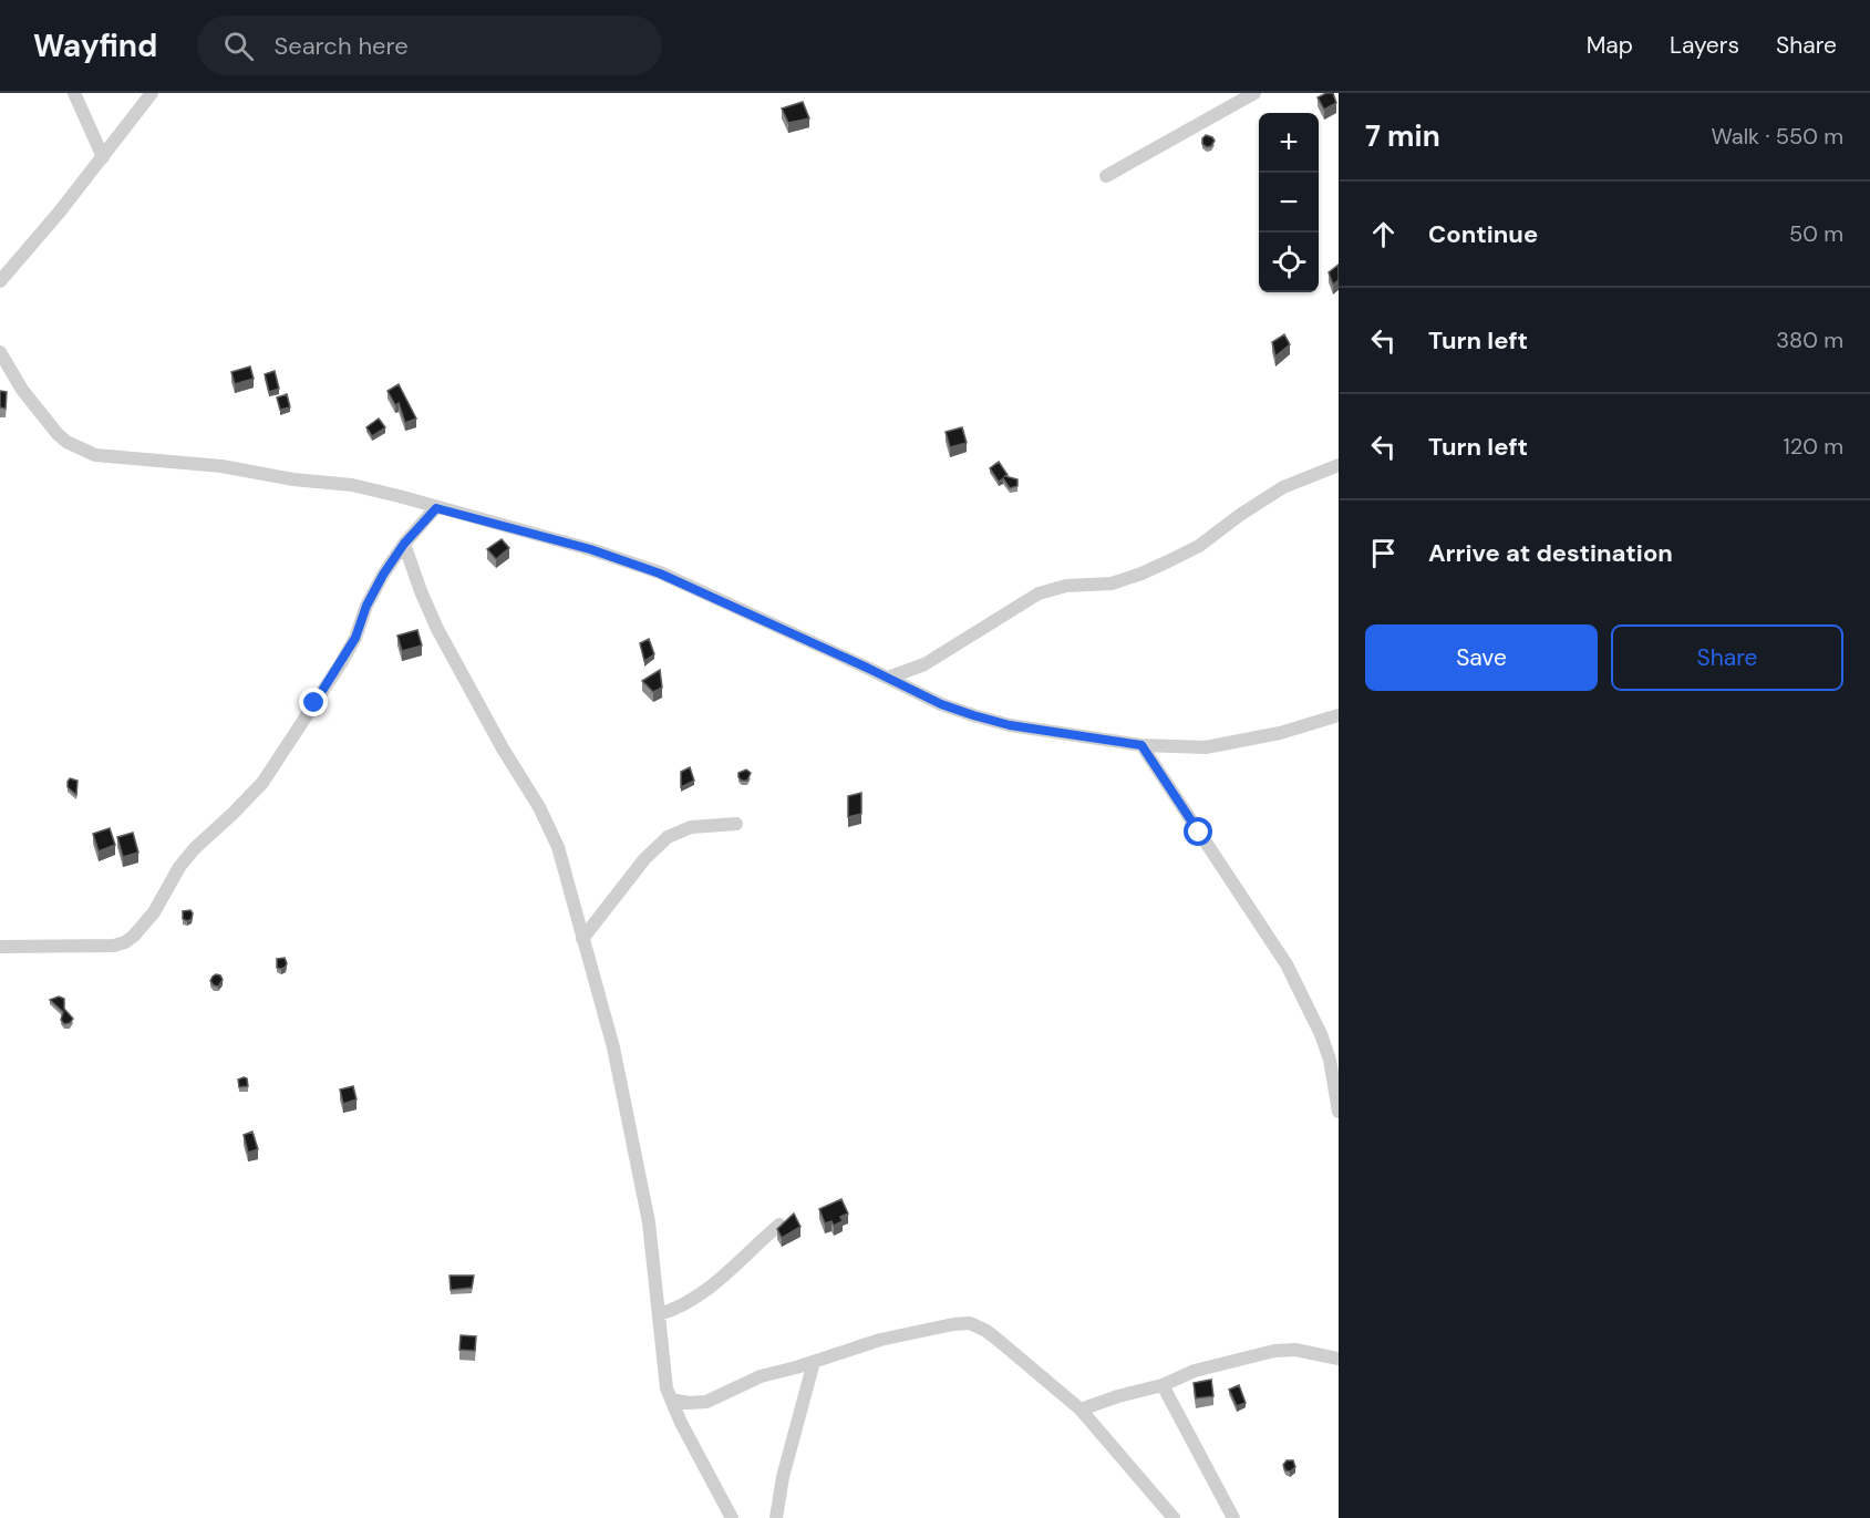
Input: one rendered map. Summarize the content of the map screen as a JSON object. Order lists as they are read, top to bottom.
{
  "page": {
    "header": "Wayfind",
    "search": "Search here",
    "nav": ["Map", "Layers", "Share"],
    "heading": ["7 min", "Walk · 550 m"],
    "map_buttons": ["+", "−"],
    "list": [
      ["Continue", "50 m"],
      ["Turn left", "380 m"],
      ["Turn left", "120 m"],
      "Arrive at destination"
    ],
    "buttons": ["Save", "Share"]
  }
}
